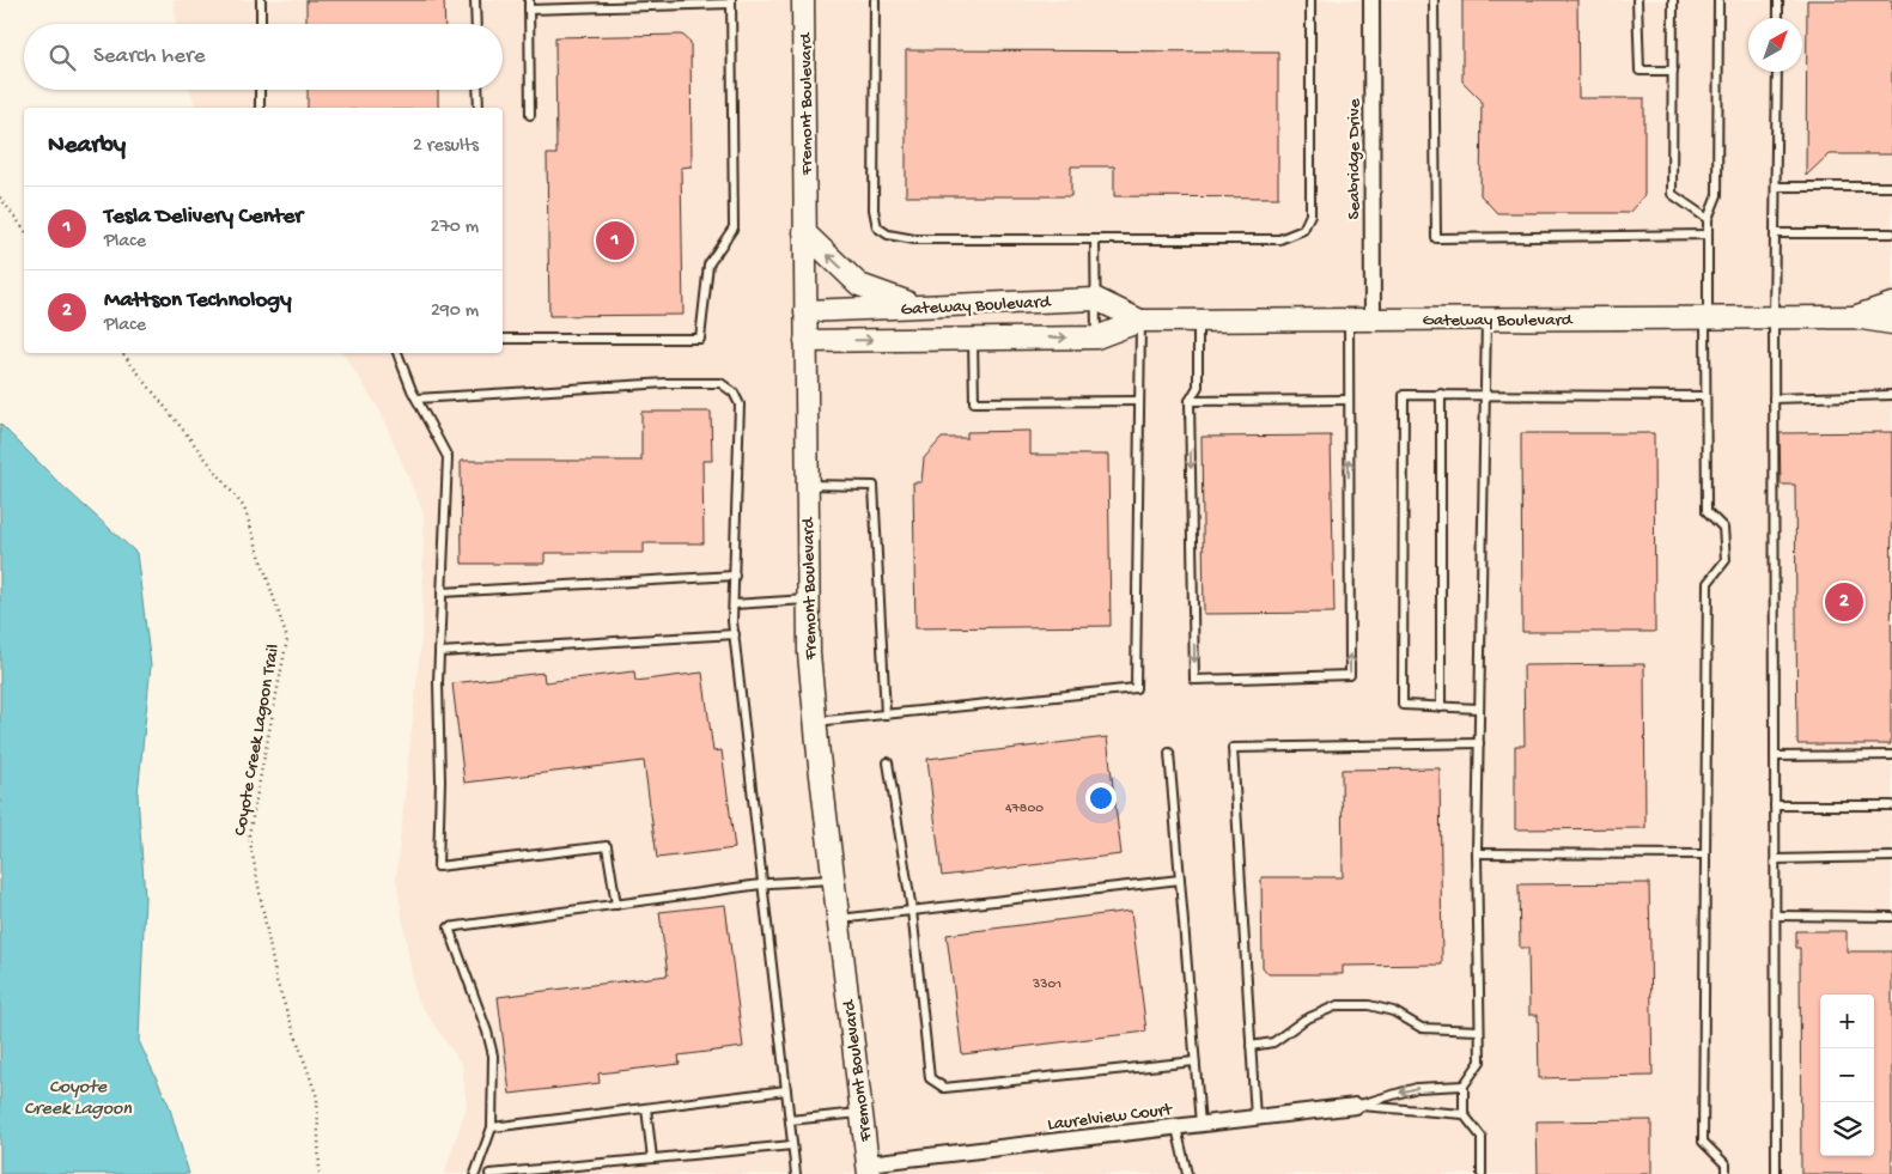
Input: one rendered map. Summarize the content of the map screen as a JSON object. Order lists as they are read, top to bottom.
{
  "streets": {
    "street": [
      "Fremont Boulevard",
      "Seabridge Drive",
      "Gateway Boulevard",
      "Laurelview Court"
    ],
    "path": ["Coyote Creek Lagoon Trail"]
  },
  "crossings": [
    ["Fremont Boulevard", "Gateway Boulevard"],
    ["Fremont Boulevard", "Laurelview Court"],
    ["Seabridge Drive", "Gateway Boulevard"]
  ],
  "water": ["Coyote Creek Lagoon"],
  "house_numbers": ["47800", "3301"],
  "north": "top right",
  "page": {
    "search": "Search here",
    "heading": ["Nearby", "2 results"],
    "list": [
      {
        "mark": "1",
        "name": "Tesla Delivery Center",
        "note": "Place",
        "value": "270 m"
      },
      {
        "mark": "2",
        "name": "Mattson Technology",
        "note": "Place",
        "value": "290 m"
      }
    ],
    "pins": ["1", "2"],
    "map_buttons": ["+", "−"]
  }
}
